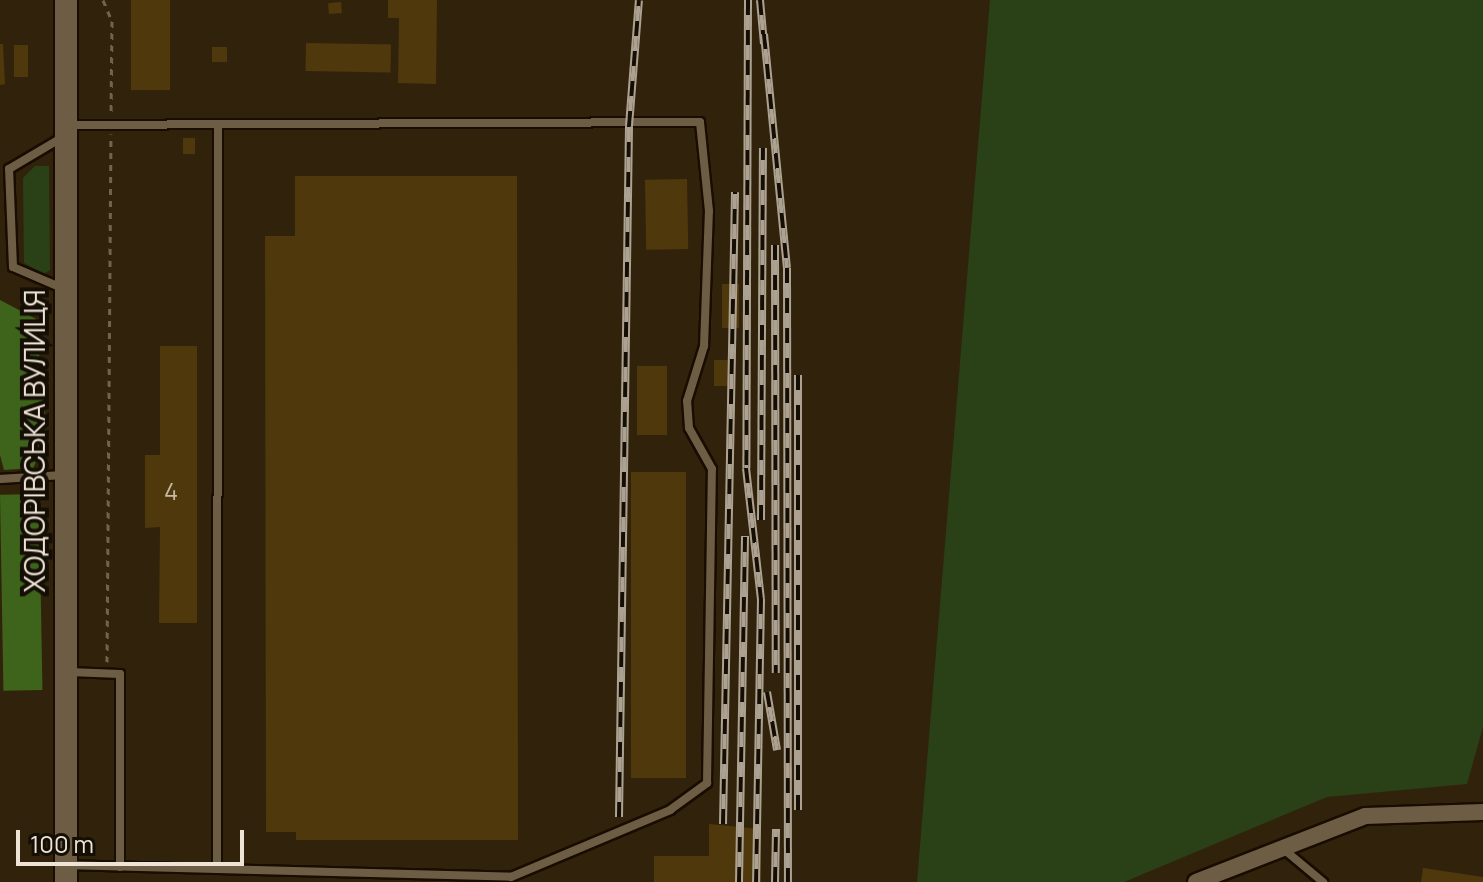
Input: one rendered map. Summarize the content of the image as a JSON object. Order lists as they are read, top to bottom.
{
  "streets": {
    "main road": ["ХОДОРІВСЬКА ВУЛИЦЯ"]
  },
  "house_numbers": ["4"],
  "scale_bar": "100 m"
}
